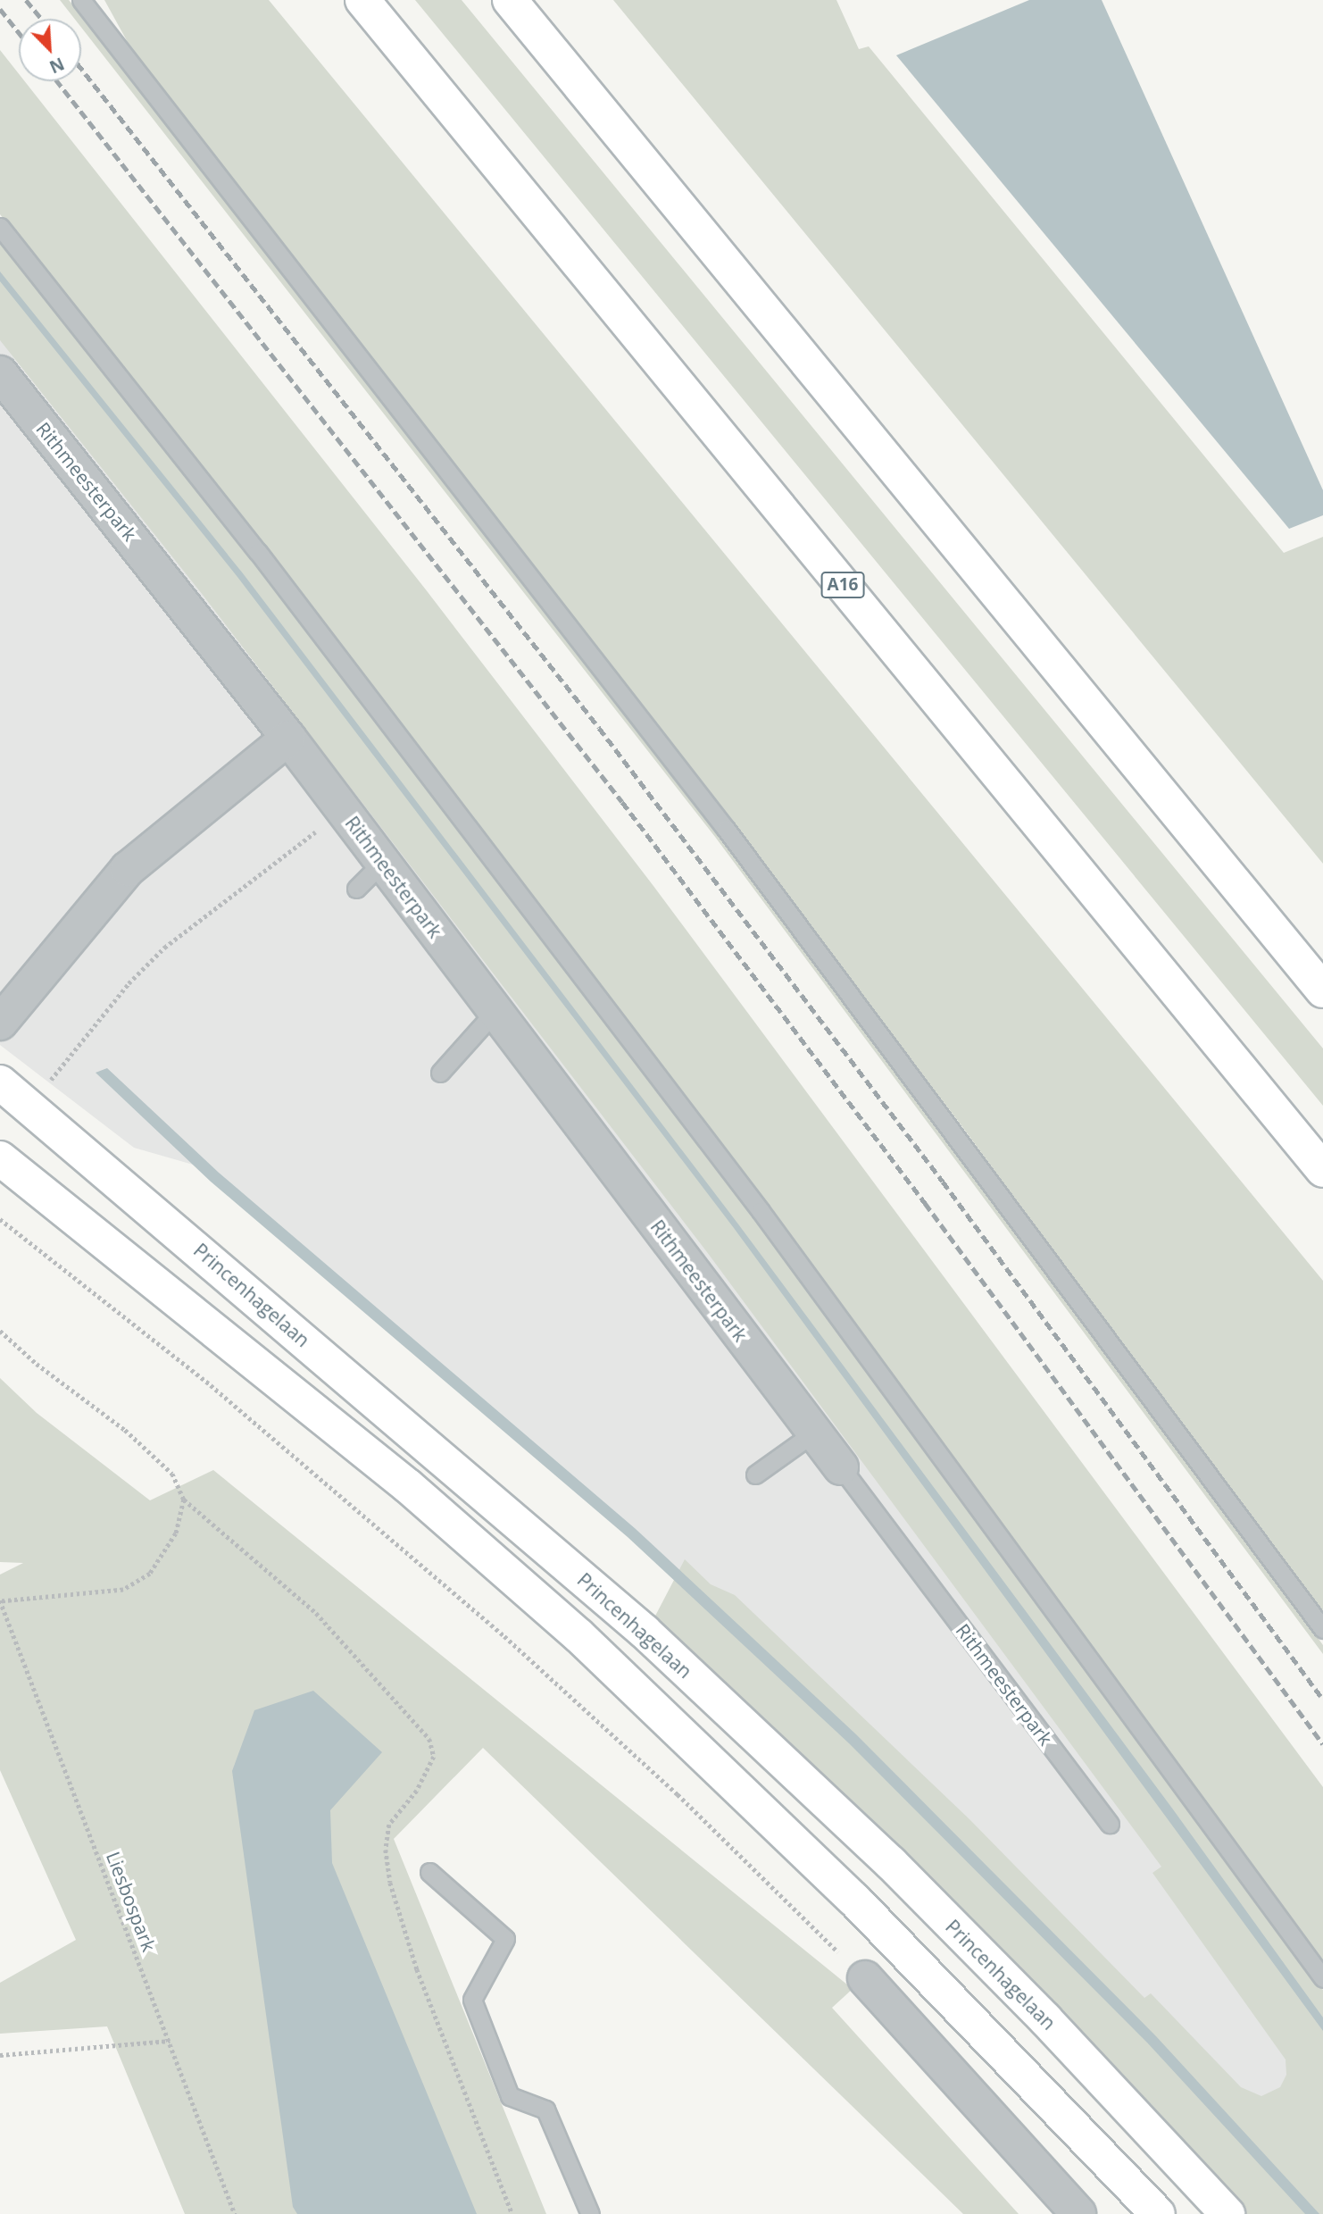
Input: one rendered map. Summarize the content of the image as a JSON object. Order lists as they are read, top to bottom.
{
  "streets": {
    "main road": ["A16", "Princenhagelaan"],
    "street": ["Rithmeesterpark"],
    "path": ["Liesbospark"]
  },
  "north": "bottom right"
}
